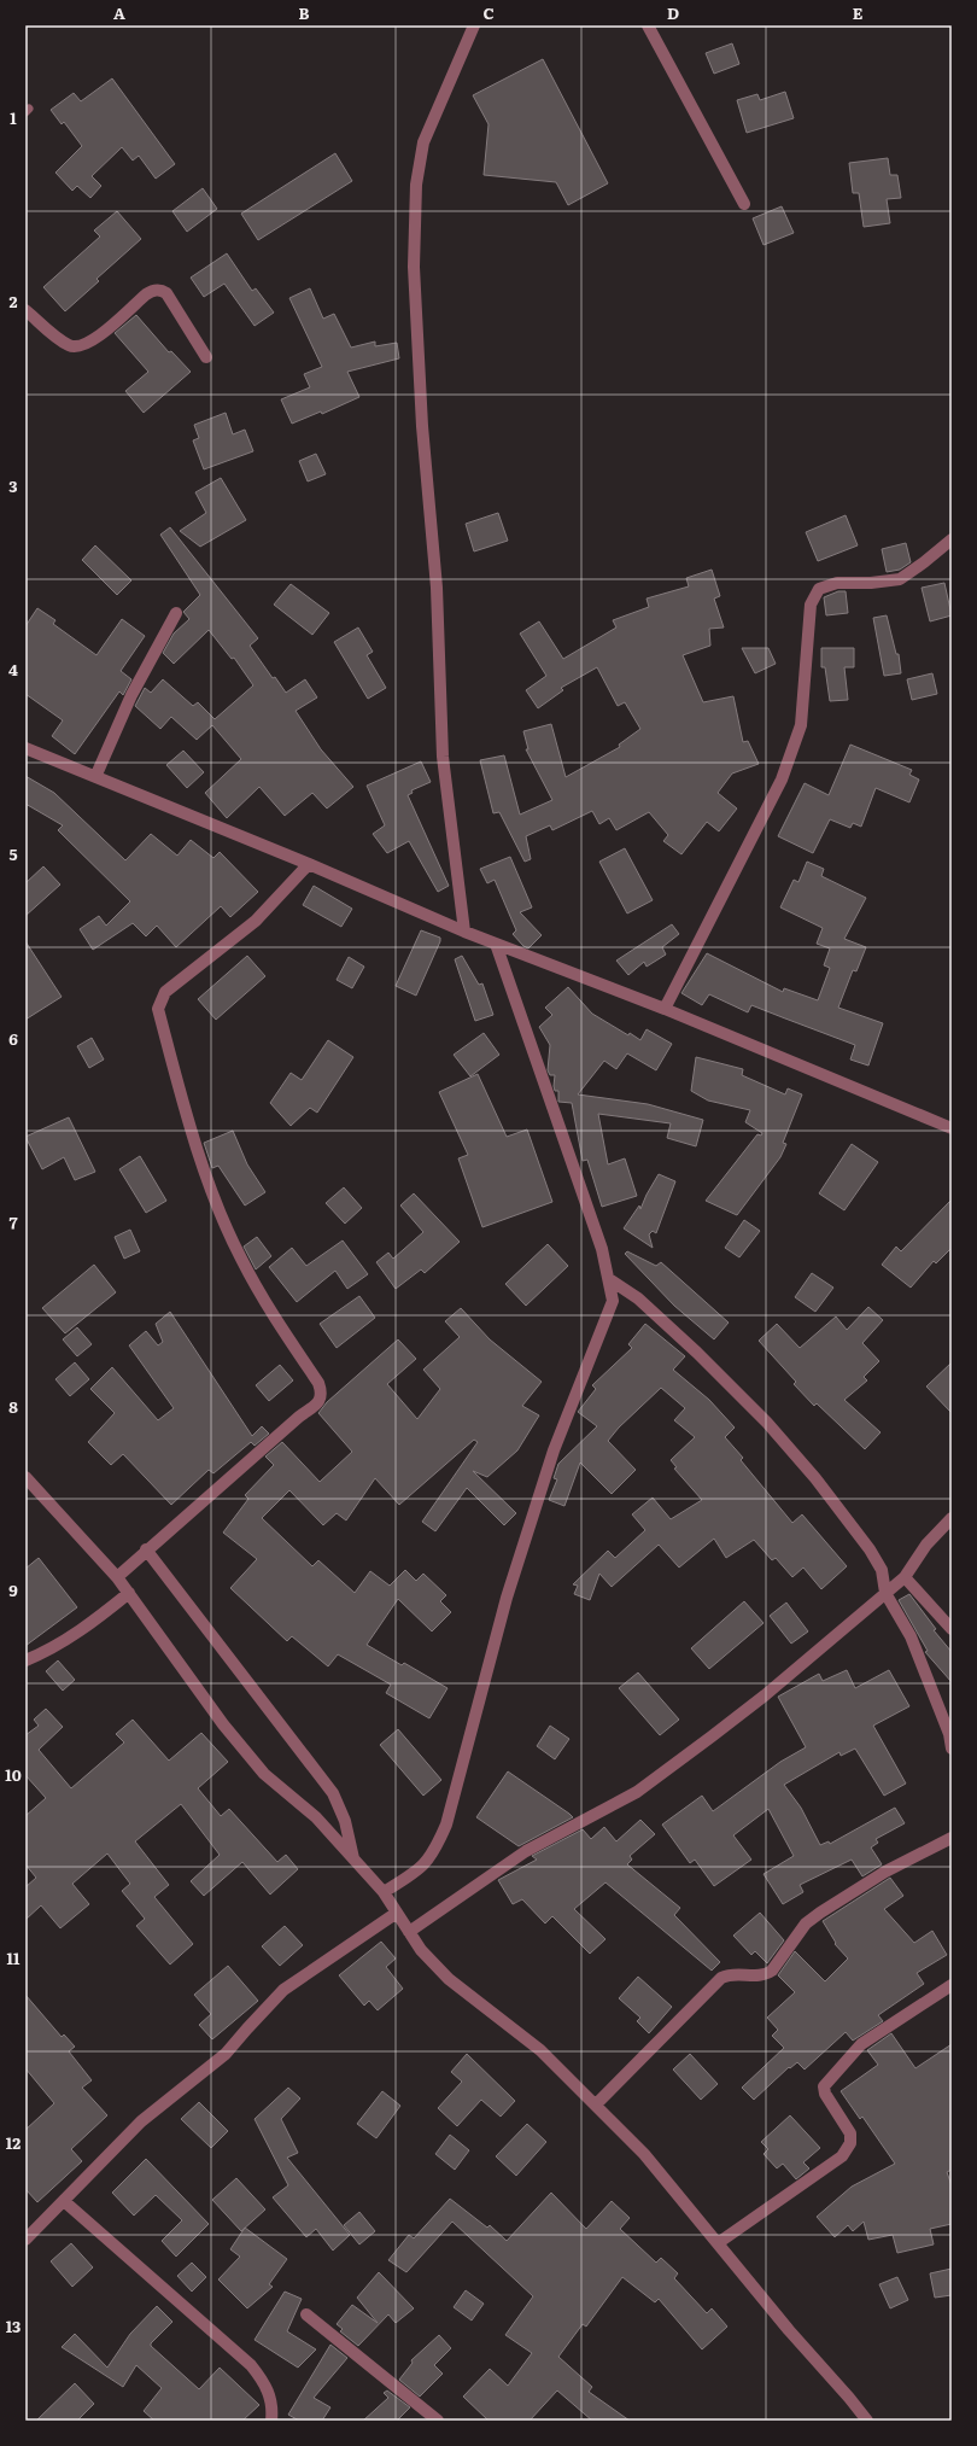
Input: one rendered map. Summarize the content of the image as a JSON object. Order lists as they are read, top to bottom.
{
  "grid": {
    "columns": [
      "A",
      "B",
      "C",
      "D",
      "E"
    ],
    "rows": [
      "1",
      "2",
      "3",
      "4",
      "5",
      "6",
      "7",
      "8",
      "9",
      "10",
      "11",
      "12",
      "13"
    ]
  }
}
